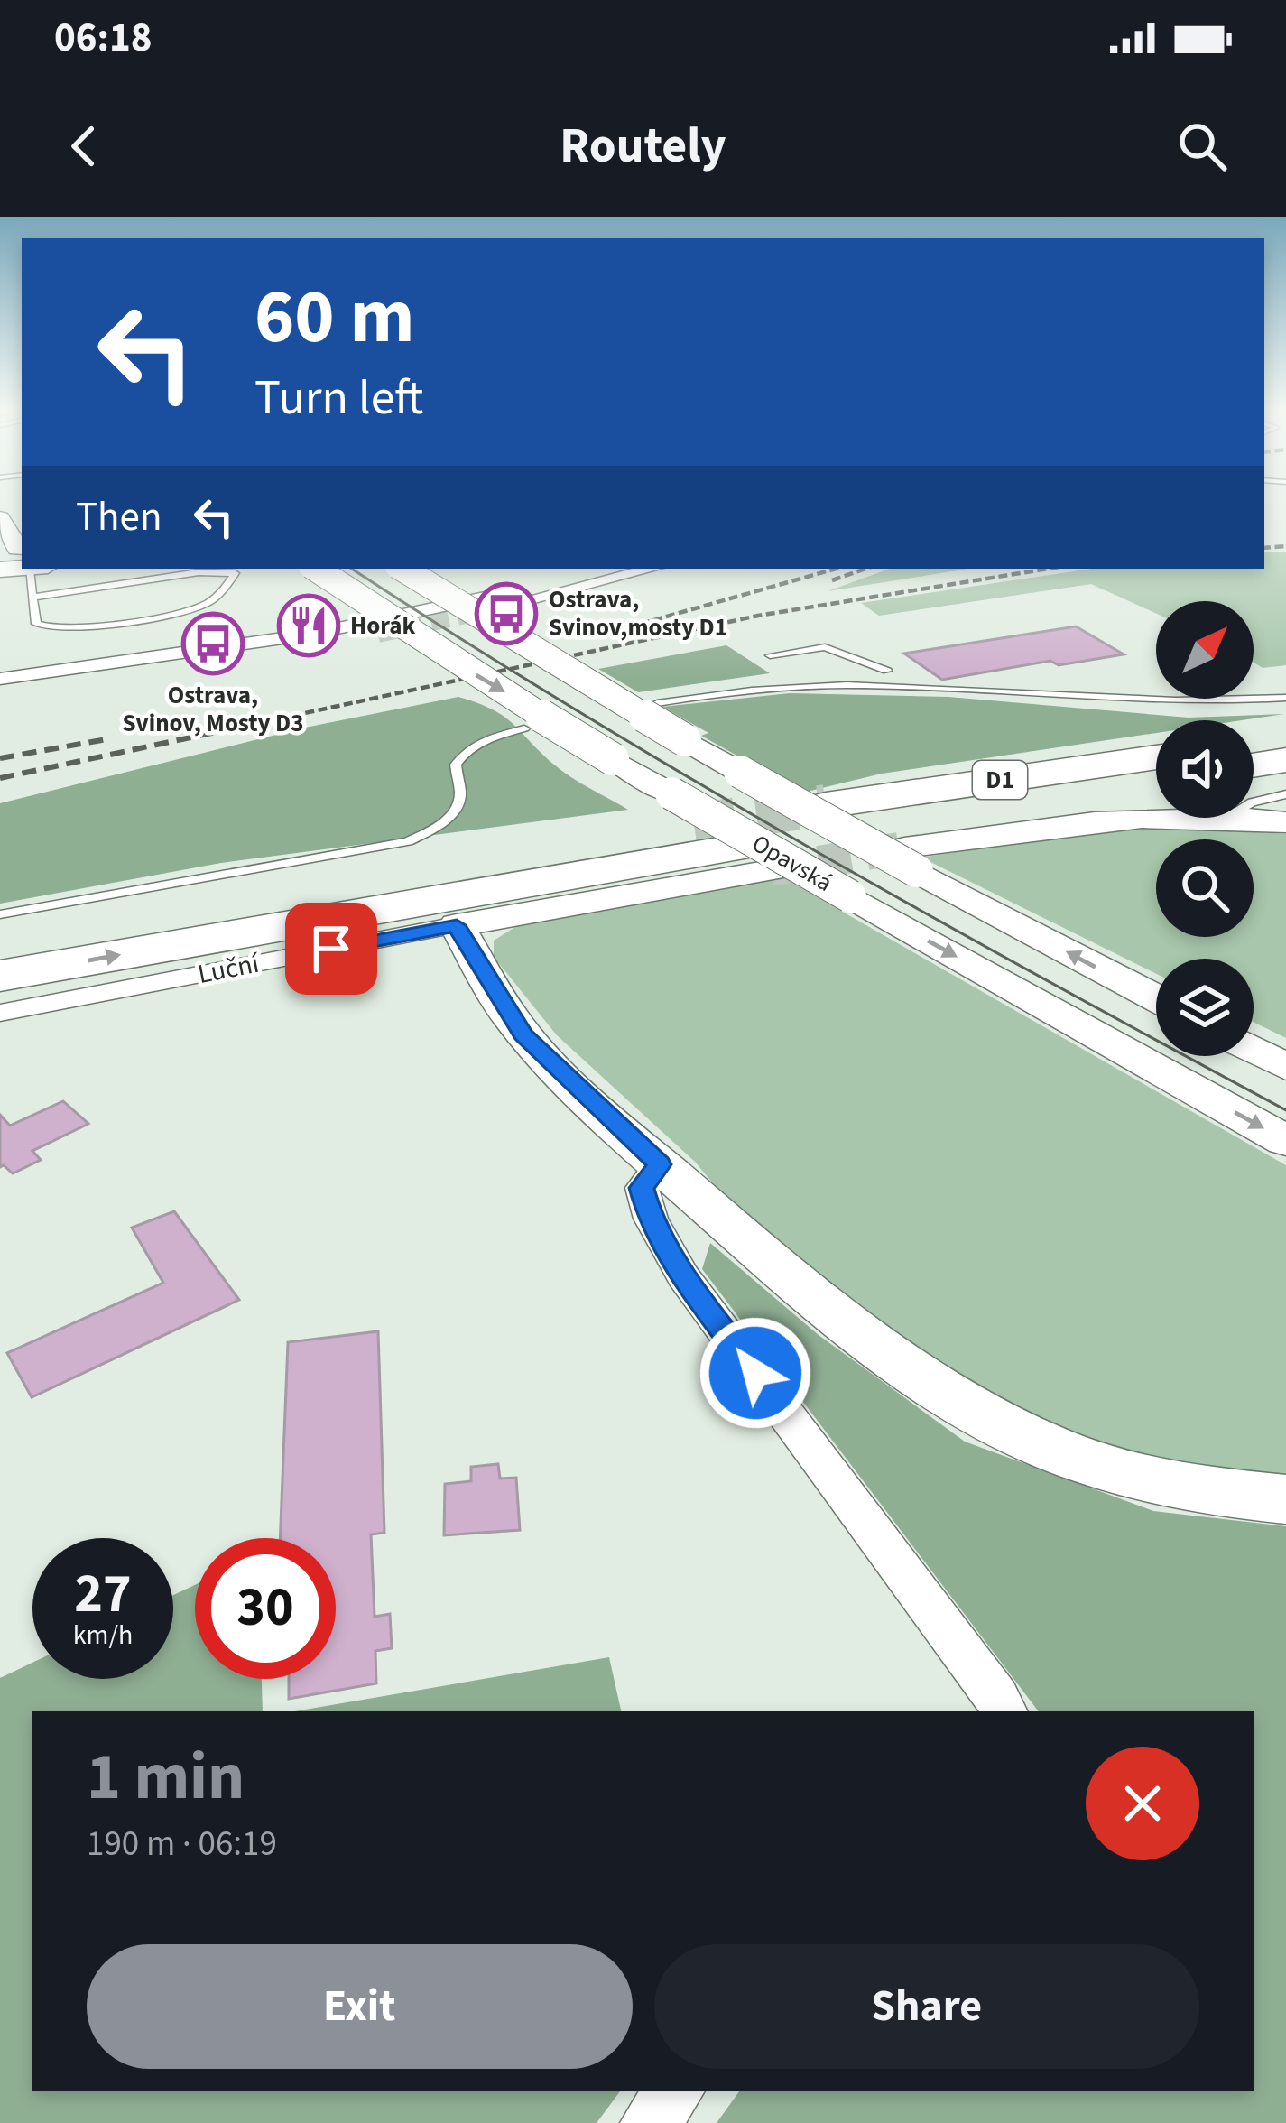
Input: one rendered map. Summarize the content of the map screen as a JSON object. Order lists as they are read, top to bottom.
{
  "streets": {
    "highway": ["D1"],
    "main road": ["Opavská"],
    "street": ["Luční"]
  },
  "places": {
    "bus stop": ["Ostrava, Svinov,mosty D1", "Ostrava, Svinov, Mosty D3"],
    "restaurant": ["Horák"]
  },
  "north": "top right",
  "page": {
    "status": "06:18",
    "header": "Routely",
    "turn": ["60 m", "Turn left"],
    "then": "Then",
    "speed": "27 km/h",
    "limit": "30",
    "heading": ["1 min", "190 m · 06:19"],
    "buttons": ["Exit", "Share"]
  }
}
